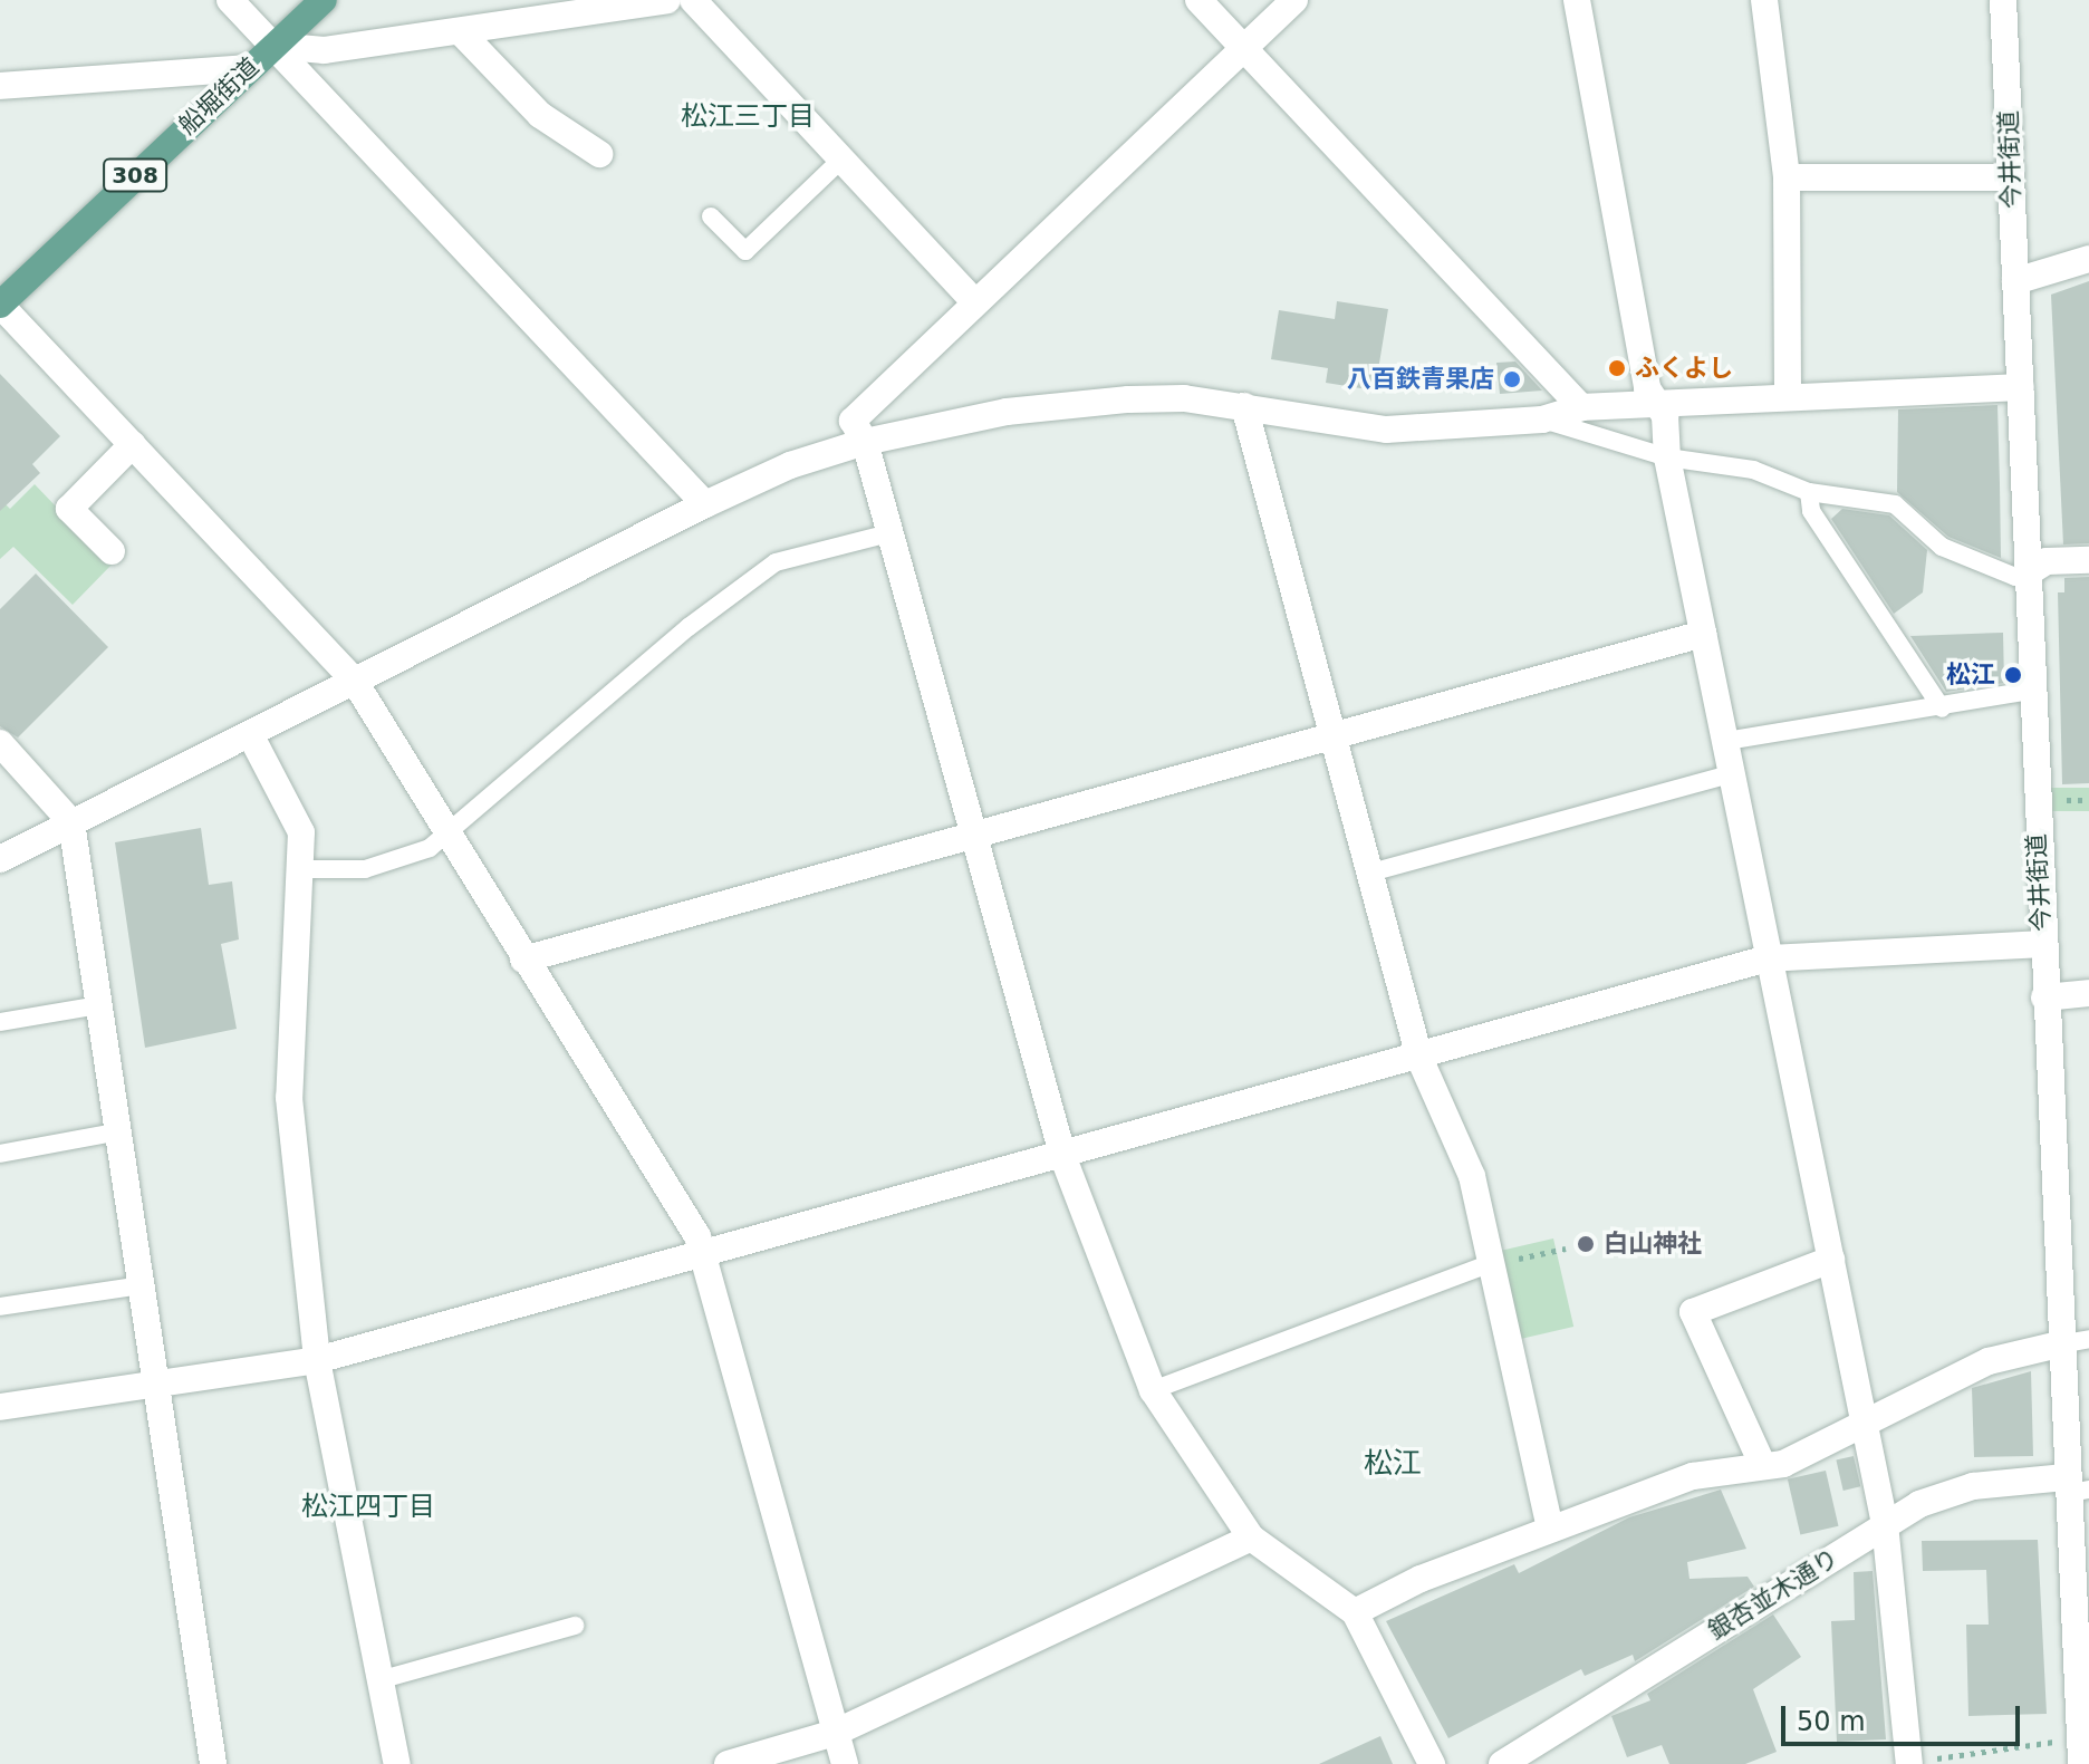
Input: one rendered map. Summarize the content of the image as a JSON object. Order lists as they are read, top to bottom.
{
  "streets": {
    "main road": ["船堀街道", "308"],
    "street": ["今井街道", "銀杏並木通り"]
  },
  "crossings": [
    ["今井街道", "銀杏並木通り"]
  ],
  "districts": ["松江三丁目", "松江", "松江四丁目"],
  "places": [
    "ふくよし",
    "八百鉄青果店",
    "松江",
    "白山神社"
  ],
  "scale_bar": "50 m"
}
